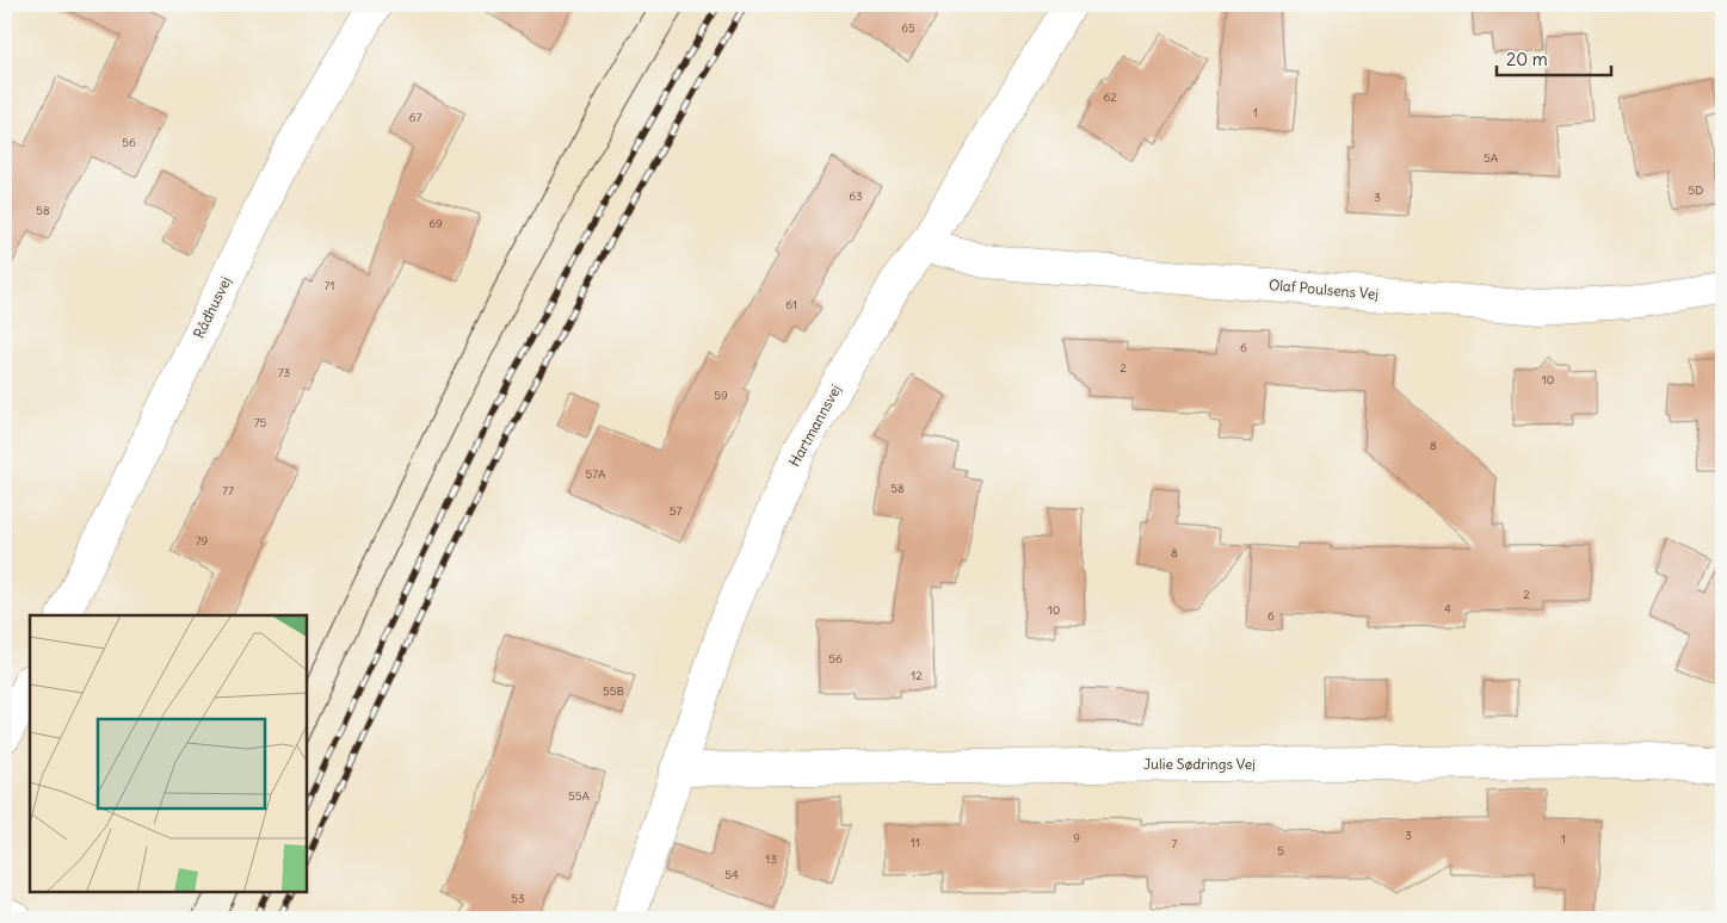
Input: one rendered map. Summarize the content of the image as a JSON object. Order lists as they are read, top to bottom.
{
  "streets": {
    "street": [
      "Olaf Poulsens Vej",
      "Rådhusvej",
      "Hartmannsvej",
      "Julie Sødrings Vej"
    ]
  },
  "crossings": [
    ["Olaf Poulsens Vej", "Hartmannsvej"],
    ["Hartmannsvej", "Julie Sødrings Vej"]
  ],
  "house_numbers": [
    "65",
    "62",
    "1",
    "67",
    "56",
    "5A",
    "5D",
    "63",
    "3",
    "58",
    "69",
    "71",
    "61",
    "6",
    "2",
    "73",
    "10",
    "59",
    "75",
    "8",
    "57A",
    "58",
    "77",
    "57",
    "79",
    "8",
    "2",
    "4",
    "10",
    "6",
    "56",
    "12",
    "55B",
    "55A",
    "3",
    "9",
    "1",
    "11",
    "7",
    "5",
    "13",
    "54",
    "53"
  ],
  "scale_bar": "20 m"
}
